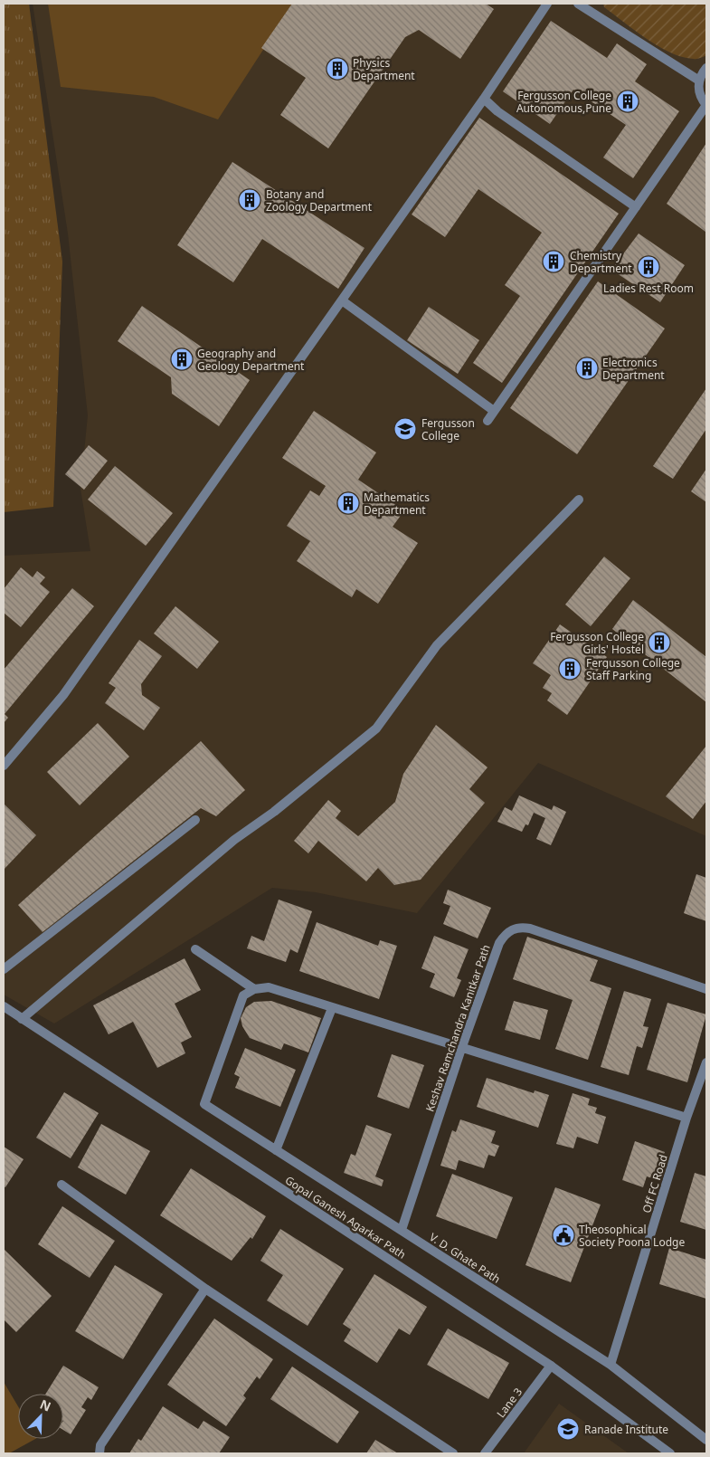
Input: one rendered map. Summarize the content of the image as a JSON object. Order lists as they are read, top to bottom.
{
  "streets": {
    "street": [
      "Keshav Ramchandra Kanitkar Path",
      "Off FC Road",
      "Gopal Ganesh Agarkar Path",
      "V. D. Ghate Path",
      "Lane 3"
    ]
  },
  "crossings": [
    ["Keshav Ramchandra Kanitkar Path", "V. D. Ghate Path"],
    ["Off FC Road", "V. D. Ghate Path"],
    ["Gopal Ganesh Agarkar Path", "Lane 3"]
  ],
  "places": {
    "building": [
      "Physics Department",
      "Fergusson College Autonomous,Pune",
      "Botany and Zoology Department",
      "Chemistry Department",
      "Ladies Rest Room",
      "Geography and Geology Department",
      "Electronics Department",
      "Mathematics Department",
      "Fergusson College Girls' Hostel",
      "Fergusson College Staff Parking"
    ],
    "school or university": ["Fergusson College", "Ranade Institute"],
    "public building": ["Theosophical Society Poona Lodge"]
  },
  "north": "top right"
}
